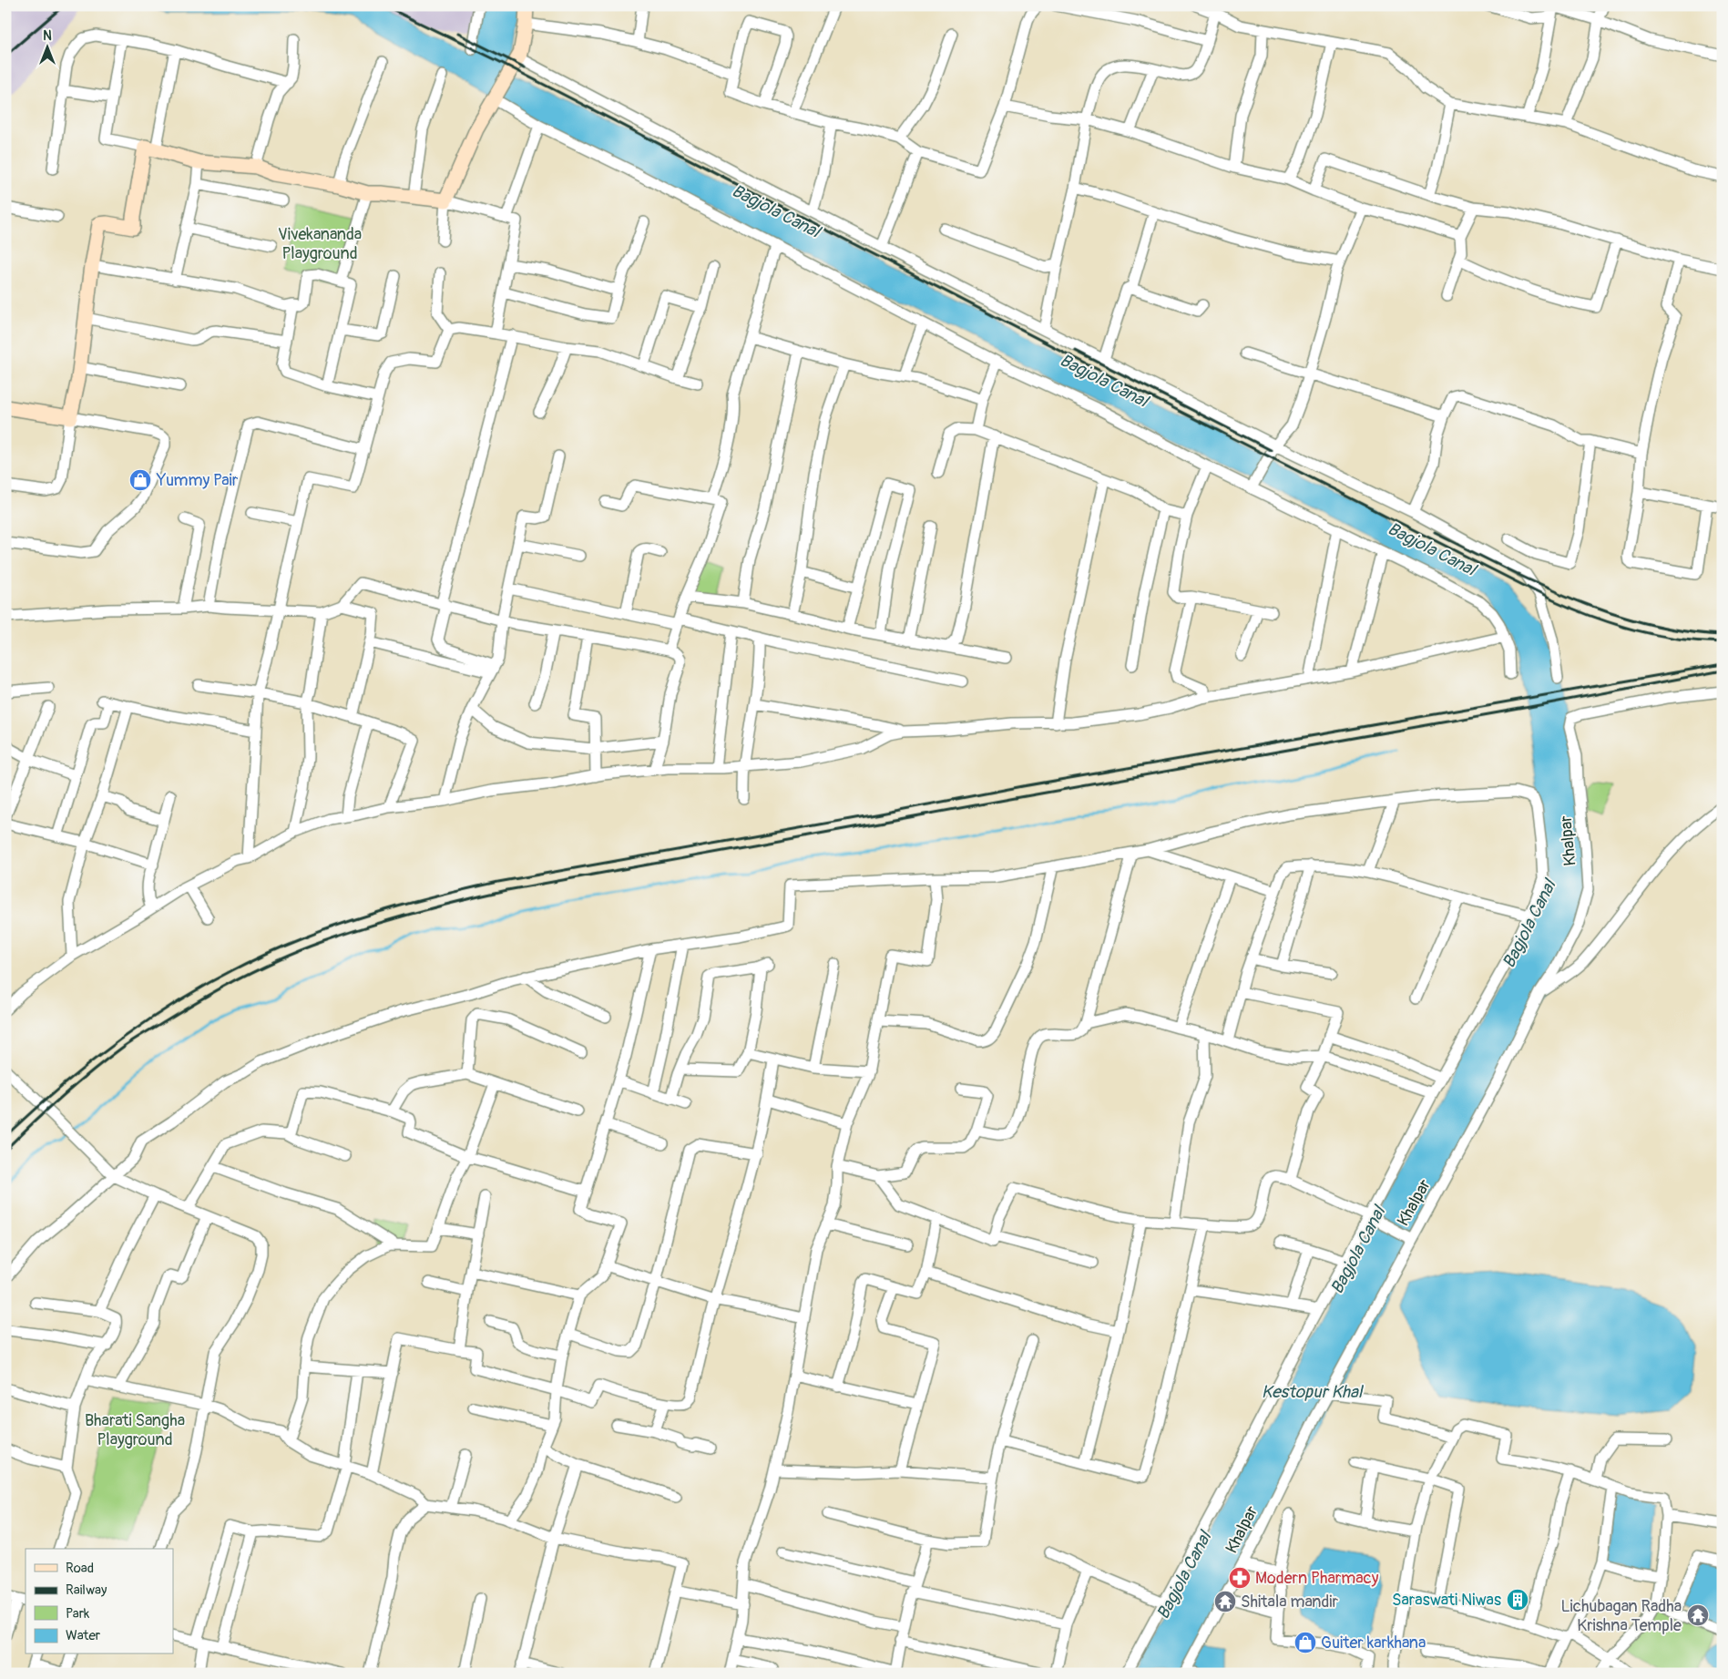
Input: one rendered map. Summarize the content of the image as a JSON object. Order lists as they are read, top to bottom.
{
  "streets": {
    "street": ["Khalpar"]
  },
  "water": ["Bagjola Canal", "Kestopur Khal"],
  "parks": ["Vivekananda Playground", "Bharati Sangha Playground"],
  "places": {
    "shop": ["Yummy Pair", "Guiter karkhana"],
    "pharmacy": ["Modern Pharmacy"],
    "building": ["Saraswati Niwas"],
    "temple": ["Shitala mandir", "Lichubagan Radha Krishna Temple"]
  },
  "legend": [
    "Road",
    "Railway",
    "Park",
    "Water"
  ],
  "north": "top"
}
